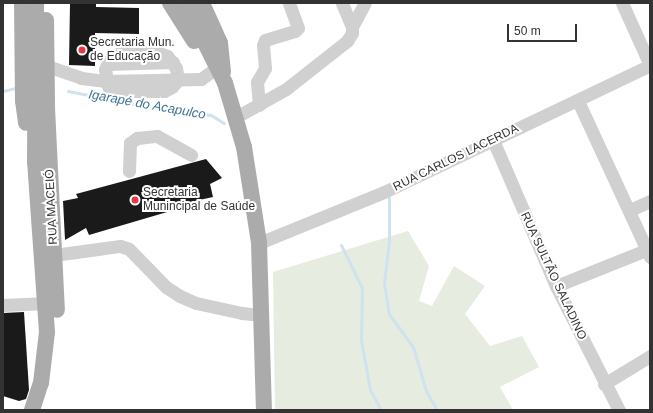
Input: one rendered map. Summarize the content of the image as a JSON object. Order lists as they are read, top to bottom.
{
  "streets": {
    "main road": ["RUA MACEIÓ"],
    "street": ["RUA CARLOS LACERDA", "RUA SULTÃO SALADINO"]
  },
  "crossings": [
    ["RUA CARLOS LACERDA", "RUA SULTÃO SALADINO"]
  ],
  "water": ["Igarapé do Acapulco"],
  "places": ["Secretaria Mun. de Educação", "Secretaria Munincipal de Saúde"],
  "scale_bar": "50 m"
}
